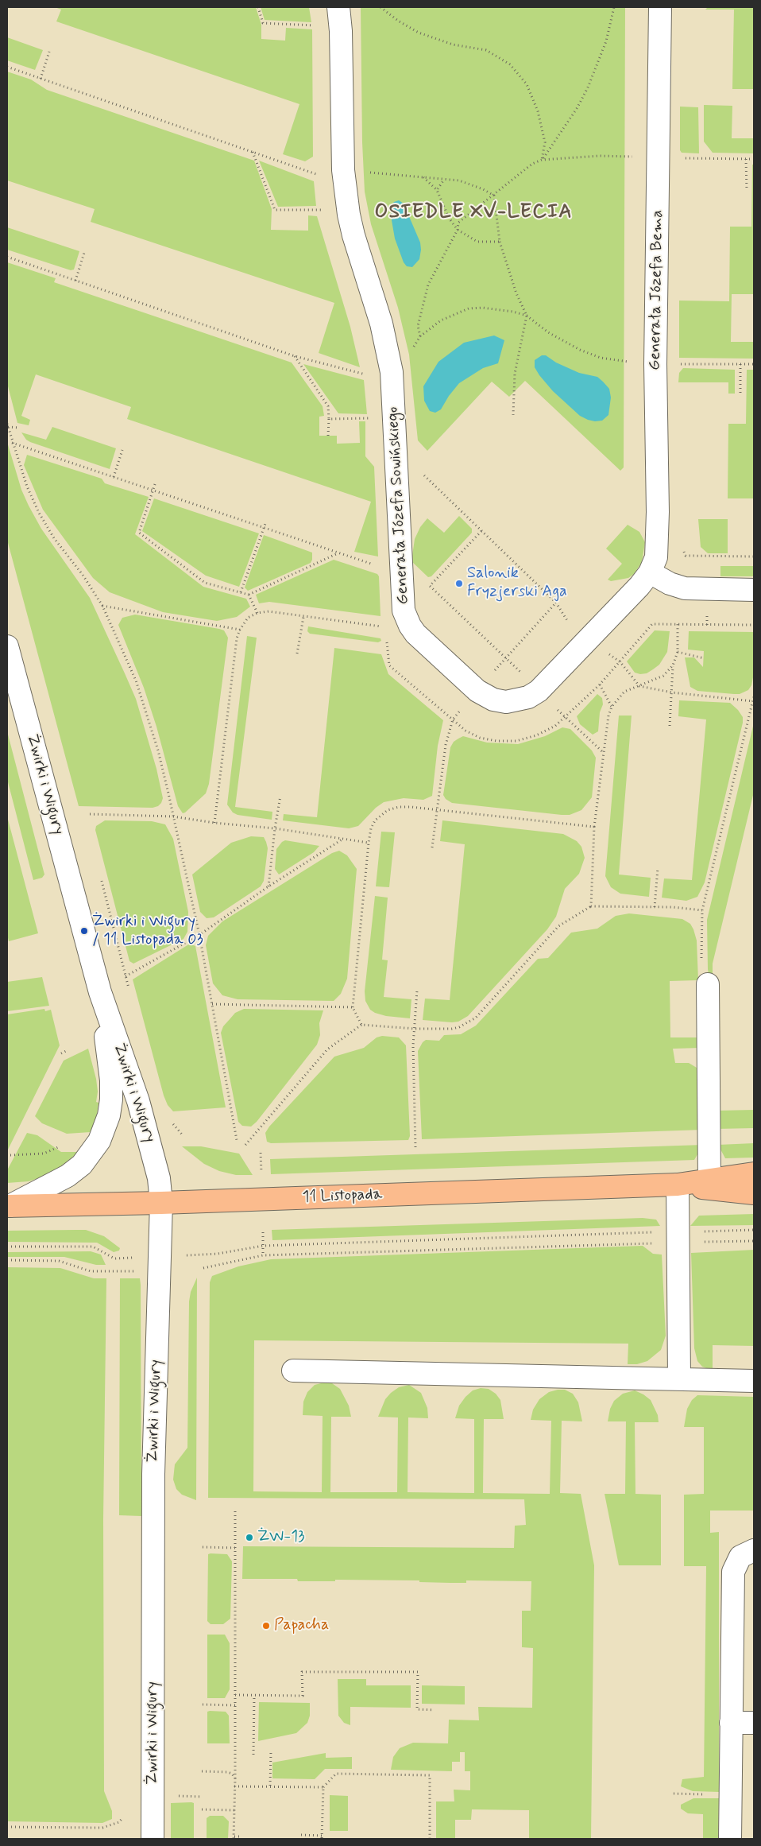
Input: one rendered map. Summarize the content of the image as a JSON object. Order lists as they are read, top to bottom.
{
  "streets": {
    "main road": ["11 Listopada"],
    "street": ["Generała Józefa Bema", "Generała Józefa Sowińskiego", "Żwirki i Wigury"]
  },
  "crossings": [
    ["Generała Józefa Bema", "Generała Józefa Sowińskiego"],
    ["Żwirki i Wigury", "11 Listopada"]
  ],
  "districts": ["OSIEDLE XV-LECIA"],
  "places": [
    "Salonik Fryzjerski Aga",
    "Żwirki i Wigury / 11 Listopada 03",
    "ŻW-13",
    "Papacha"
  ]
}
